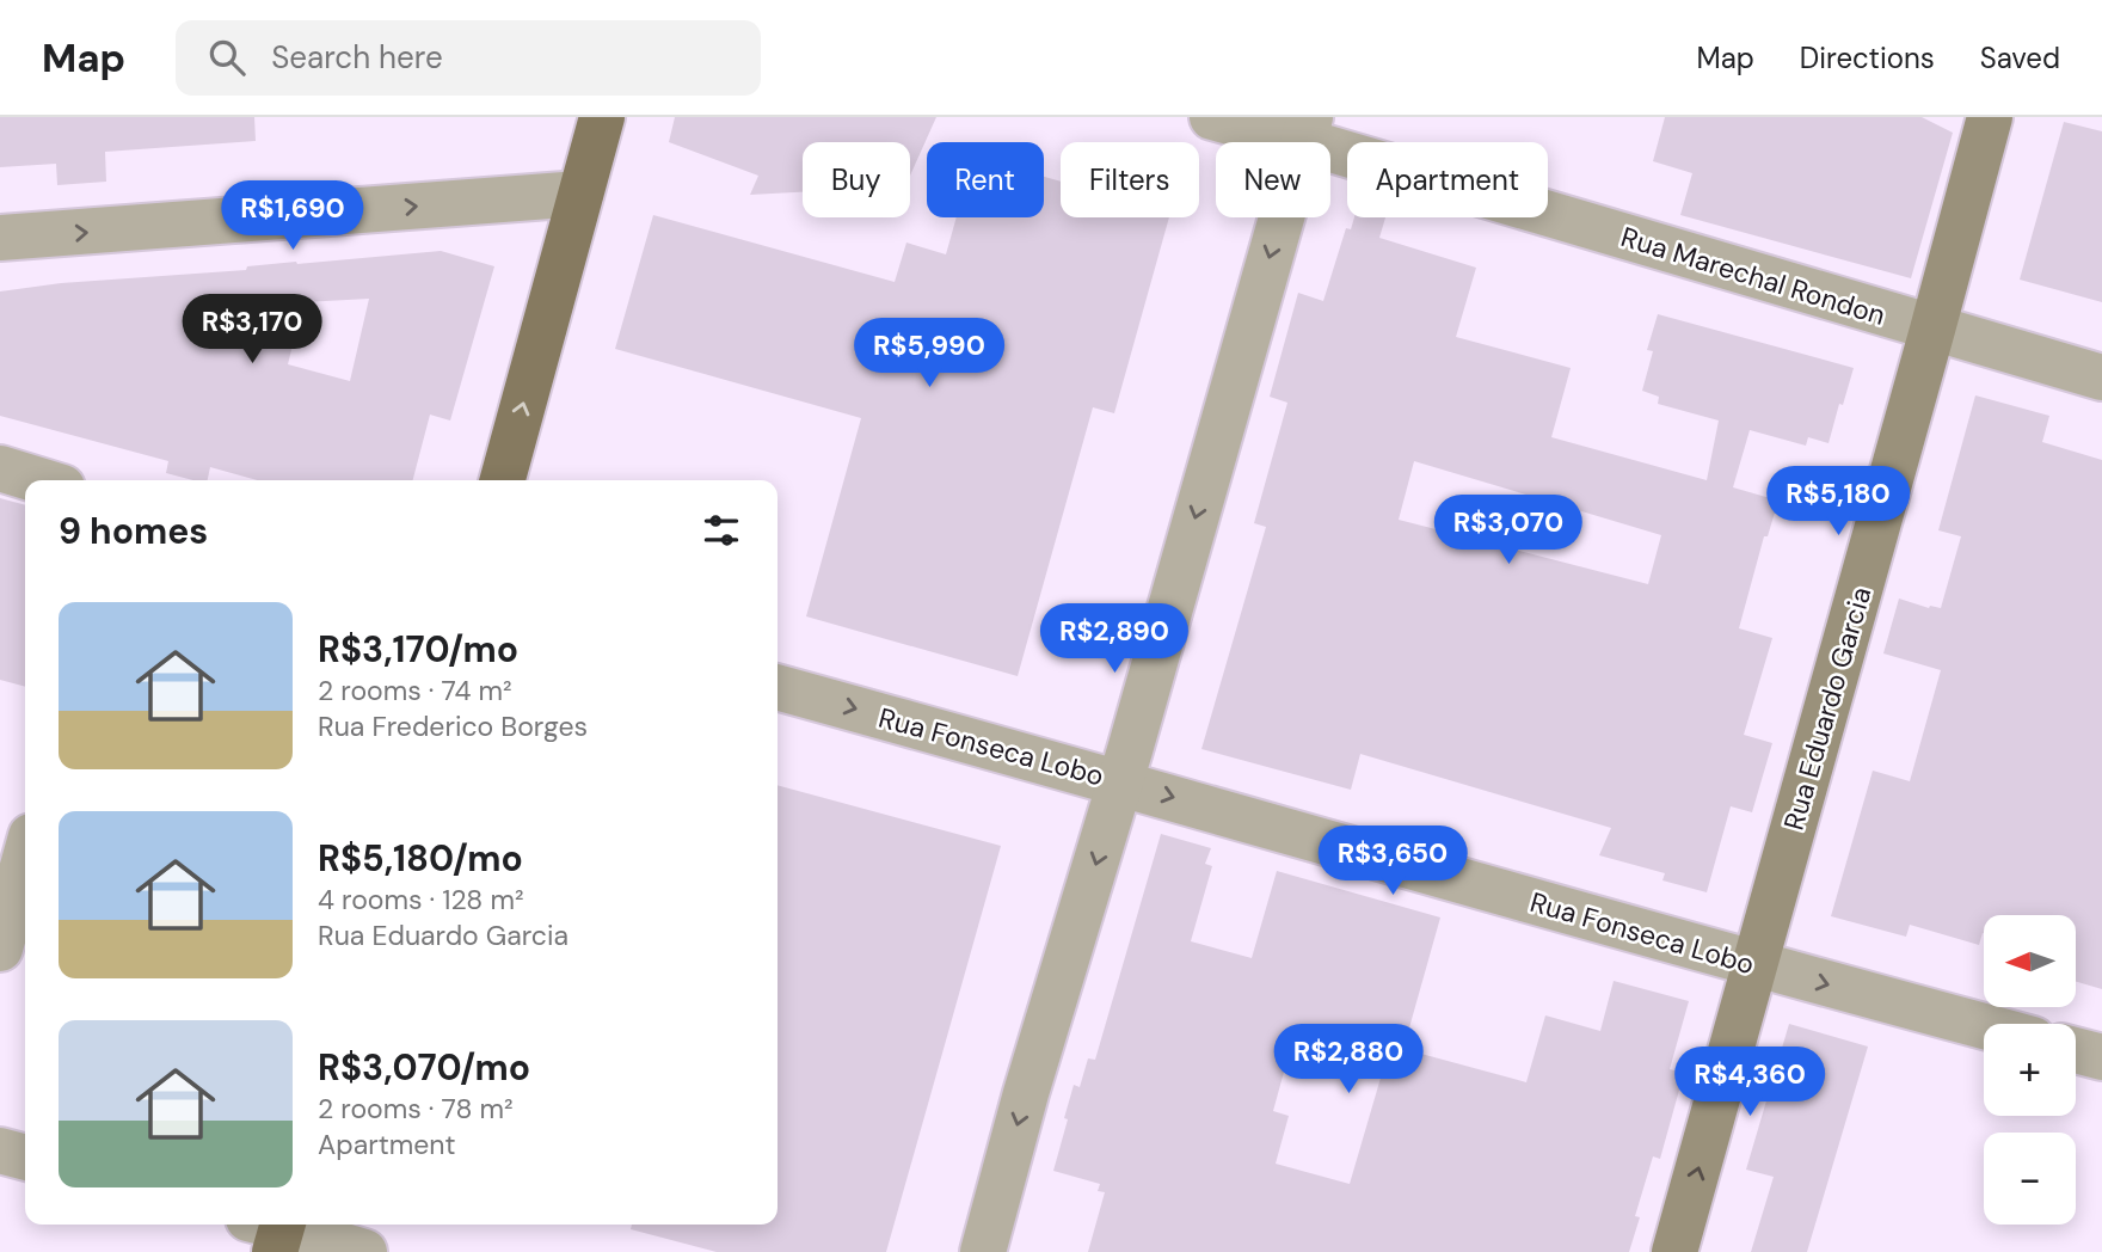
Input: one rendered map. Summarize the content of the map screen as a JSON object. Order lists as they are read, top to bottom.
{
  "streets": {
    "main road": ["Rua Eduardo Garcia"],
    "street": ["Rua Marechal Rondon", "Rua Fonseca Lobo"]
  },
  "crossings": [
    ["Rua Marechal Rondon", "Rua Eduardo Garcia"],
    ["Rua Eduardo Garcia", "Rua Fonseca Lobo"]
  ],
  "one_way": ["Rua Fonseca Lobo"],
  "north": "left",
  "page": {
    "header": "Map",
    "search": "Search here",
    "nav": ["Map", "Directions", "Saved"],
    "chip": [
      "Buy",
      "Rent",
      "Filters",
      "New",
      "Apartment"
    ],
    "price": [
      "R$1,690",
      "R$3,170",
      "R$5,990",
      "R$5,180",
      "R$3,070",
      "R$2,890",
      "R$3,650",
      "R$2,880",
      "R$4,360"
    ],
    "heading": "9 homes",
    "list": [
      {
        "name": "R$3,170/mo",
        "note": "2 rooms · 74 m² · Rua Frederico Borges"
      },
      {
        "name": "R$5,180/mo",
        "note": "4 rooms · 128 m² · Rua Eduardo Garcia"
      },
      {
        "name": "R$3,070/mo",
        "note": "2 rooms · 78 m² · Apartment"
      }
    ],
    "map_buttons": ["+", "−"]
  }
}
